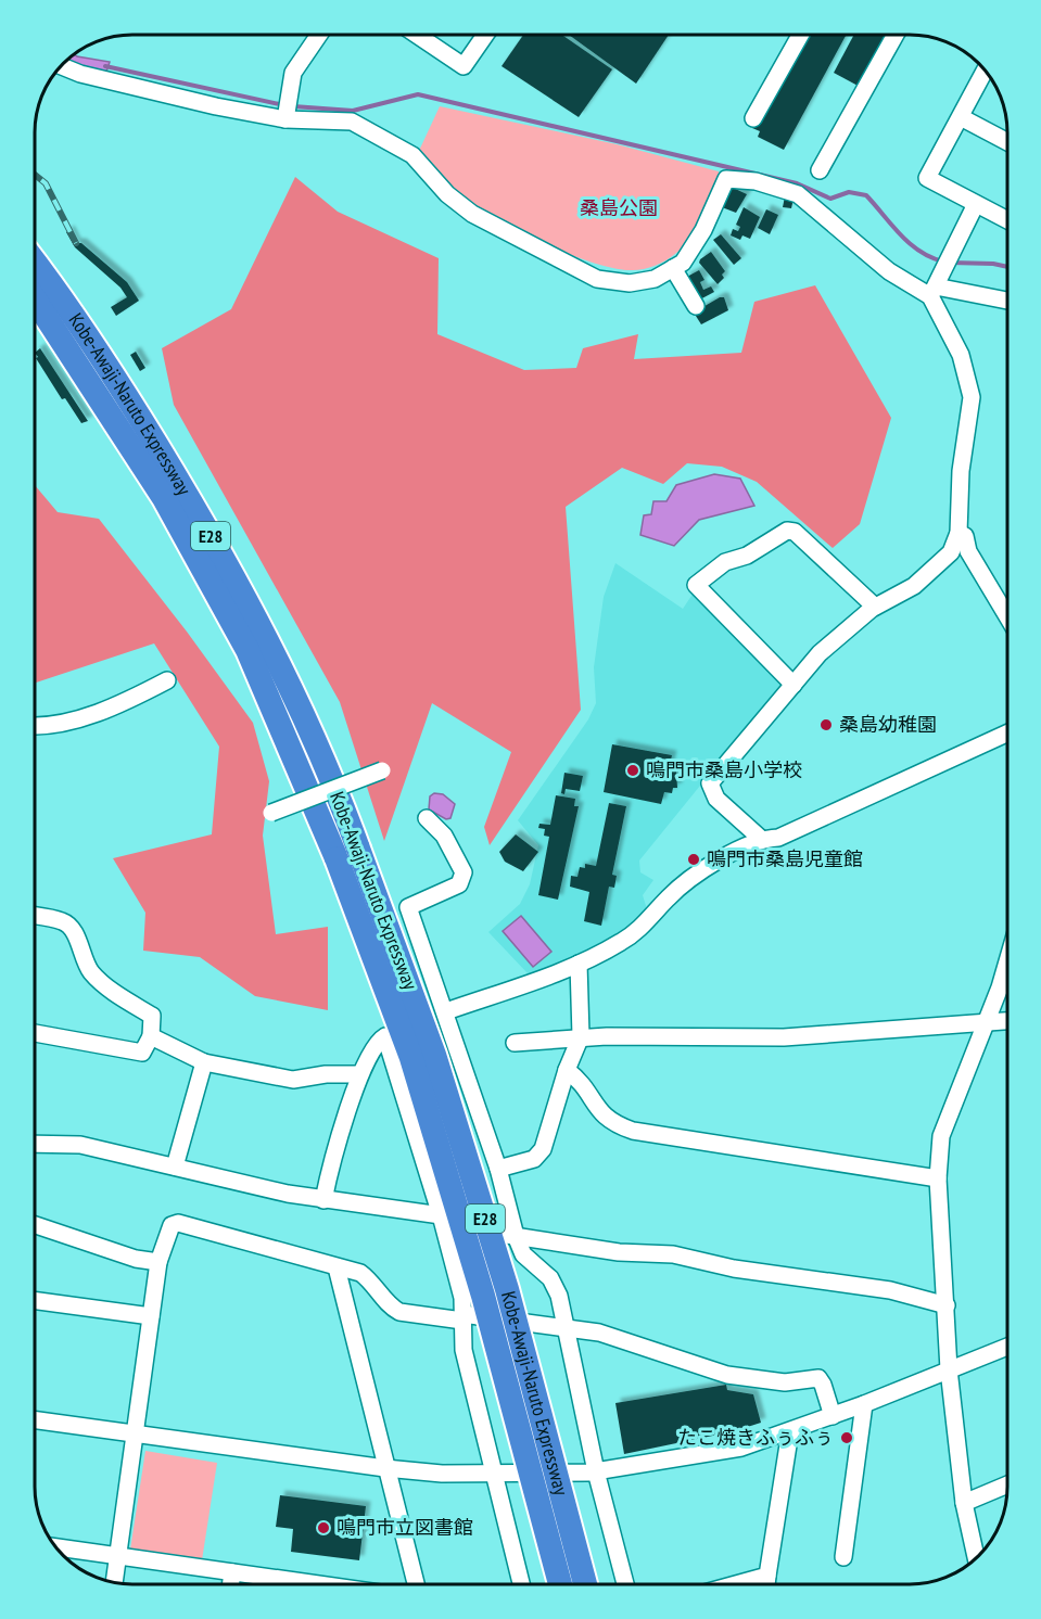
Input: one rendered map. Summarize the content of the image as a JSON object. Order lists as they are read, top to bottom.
{
  "streets": {
    "highway": ["Kobe-Awaji-Naruto Expressway", "E28"]
  },
  "parks": ["桑島公園"],
  "places": [
    "桑島幼稚園",
    "鳴門市桑島小学校",
    "鳴門市桑島児童館",
    "たこ焼きふぅふぅ",
    "鳴門市立図書館"
  ]
}
